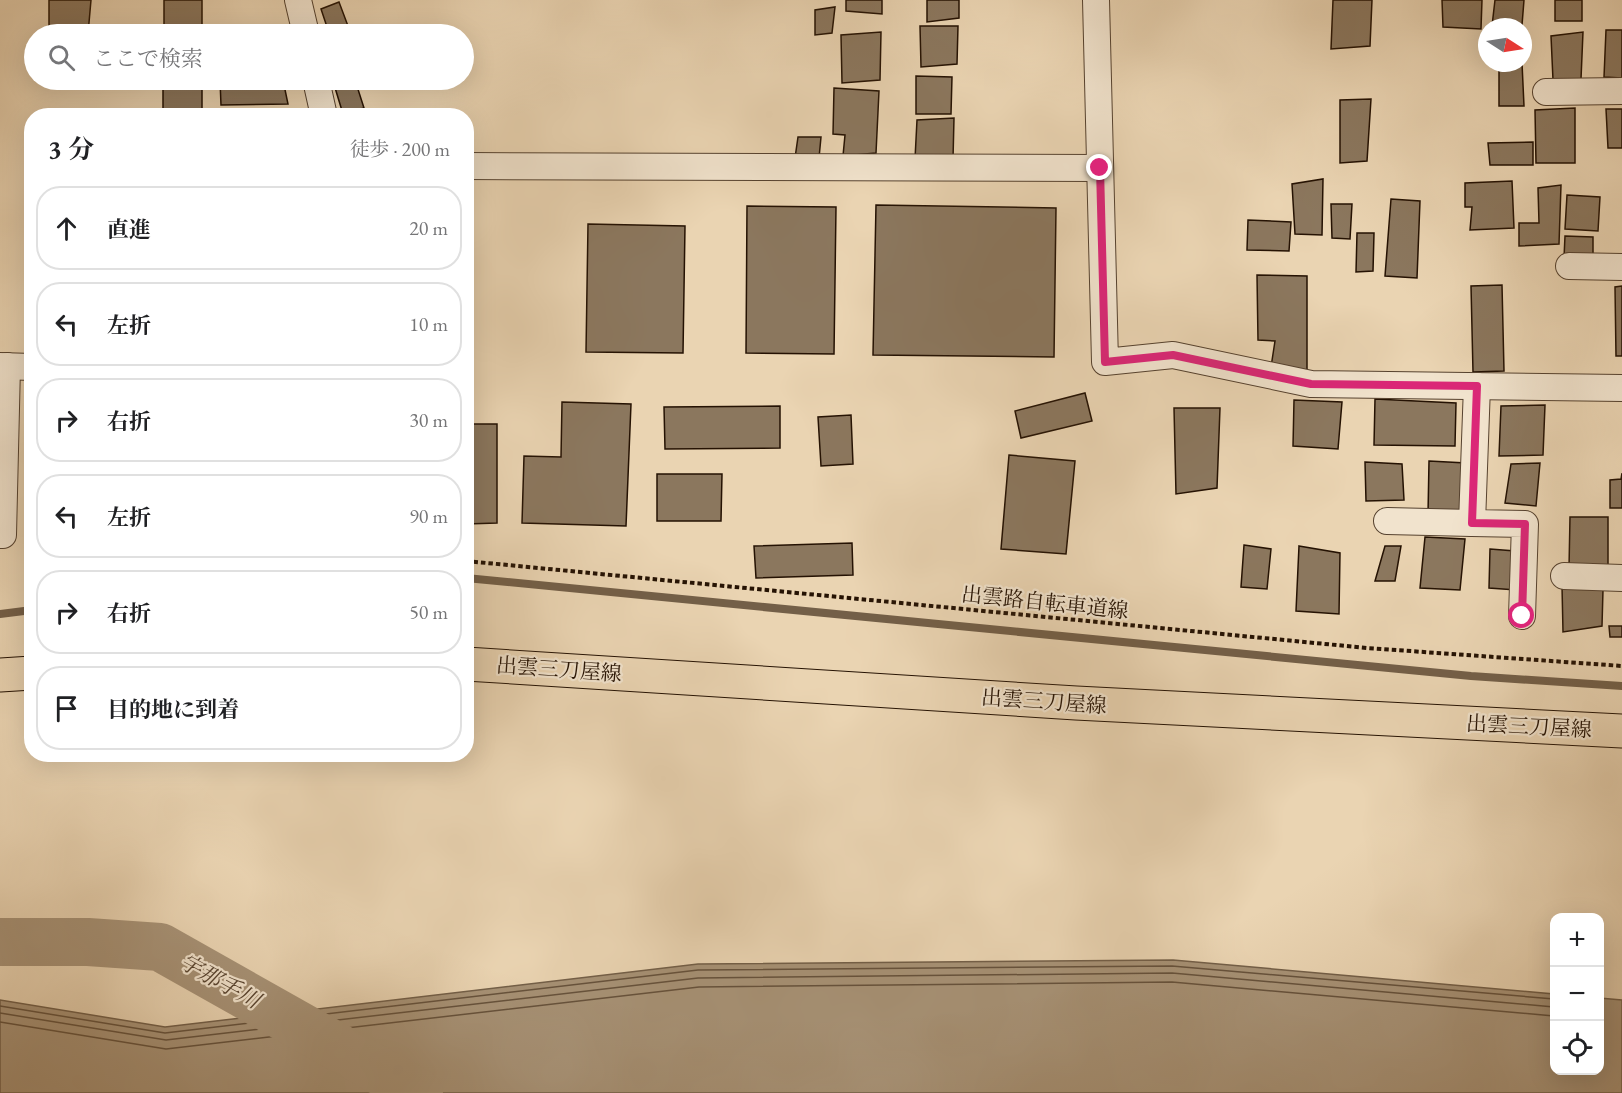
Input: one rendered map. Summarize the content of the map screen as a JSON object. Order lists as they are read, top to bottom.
{
  "streets": {
    "main road": ["出雲三刀屋線"],
    "path": ["出雲路自転車道線"]
  },
  "water": ["宇那手川"],
  "north": "right",
  "page": {
    "search": "ここで検索",
    "heading": ["3 分", "徒歩 · 200 m"],
    "list": [
      ["直進", "20 m"],
      ["左折", "10 m"],
      ["右折", "30 m"],
      ["左折", "90 m"],
      ["右折", "50 m"],
      "目的地に到着"
    ],
    "map_buttons": ["+", "−"]
  }
}
